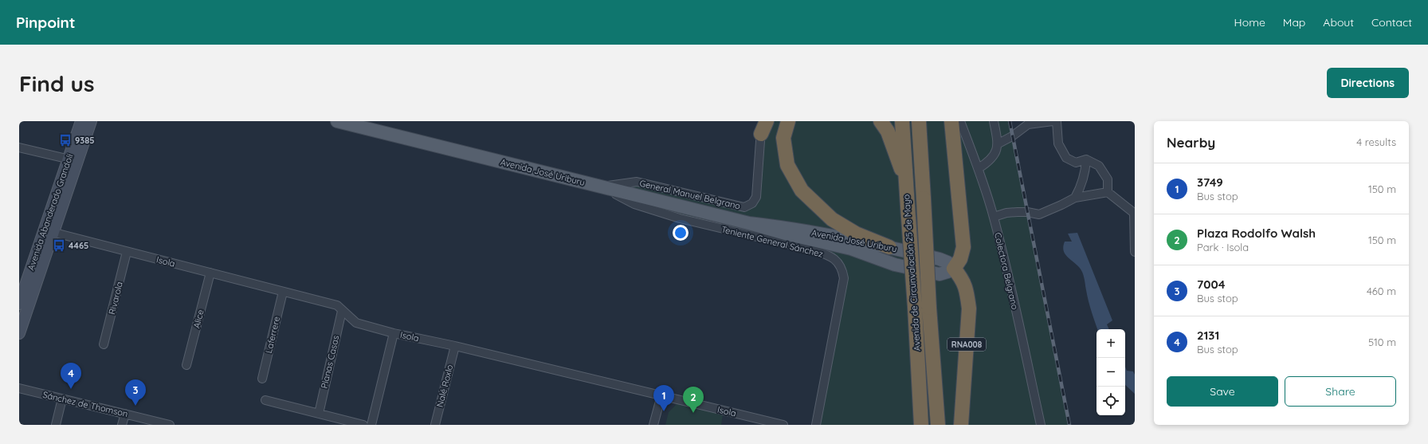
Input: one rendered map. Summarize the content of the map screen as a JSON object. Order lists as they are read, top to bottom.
{
  "streets": {
    "highway": ["Avenida de Circunvalación 25 de Mayo", "RNA008"],
    "main road": ["Avenida José Uriburu"],
    "street": [
      "General Manuel Belgrano",
      "Avenida Abanderado Grandoli",
      "Teniente General Sánchez",
      "Isola",
      "Colectora Belgrano",
      "Rivarola",
      "Alice",
      "Laferrere",
      "Planas Casas",
      "Nalé Roxlo",
      "Sánchez de Thomson"
    ]
  },
  "crossings": [
    ["Avenida José Uriburu", "General Manuel Belgrano"],
    ["Avenida José Uriburu", "Teniente General Sánchez"],
    ["Avenida José Uriburu", "RNA008"],
    ["General Manuel Belgrano", "Teniente General Sánchez"],
    ["Avenida Abanderado Grandoli", "Isola"],
    ["Isola", "Rivarola"],
    ["Isola", "Alice"],
    ["Isola", "Laferrere"],
    ["Isola", "Planas Casas"],
    ["Isola", "Nalé Roxlo"]
  ],
  "places": {
    "bus stop": ["9385", "4465"]
  },
  "page": {
    "header": "Pinpoint",
    "nav": [
      "Home",
      "Map",
      "About",
      "Contact"
    ],
    "buttons": [
      "Directions",
      ["Save", "Share"]
    ],
    "title": "Find us",
    "heading": ["Nearby", "4 results"],
    "list": [
      {
        "mark": "1",
        "name": "3749",
        "note": "Bus stop",
        "value": "150 m"
      },
      {
        "mark": "2",
        "name": "Plaza Rodolfo Walsh",
        "note": "Park · Isola",
        "value": "150 m"
      },
      {
        "mark": "3",
        "name": "7004",
        "note": "Bus stop",
        "value": "460 m"
      },
      {
        "mark": "4",
        "name": "2131",
        "note": "Bus stop",
        "value": "510 m"
      }
    ],
    "map_buttons": ["+", "−"],
    "pins": [
      "4",
      "3",
      "1",
      "2"
    ]
  }
}
